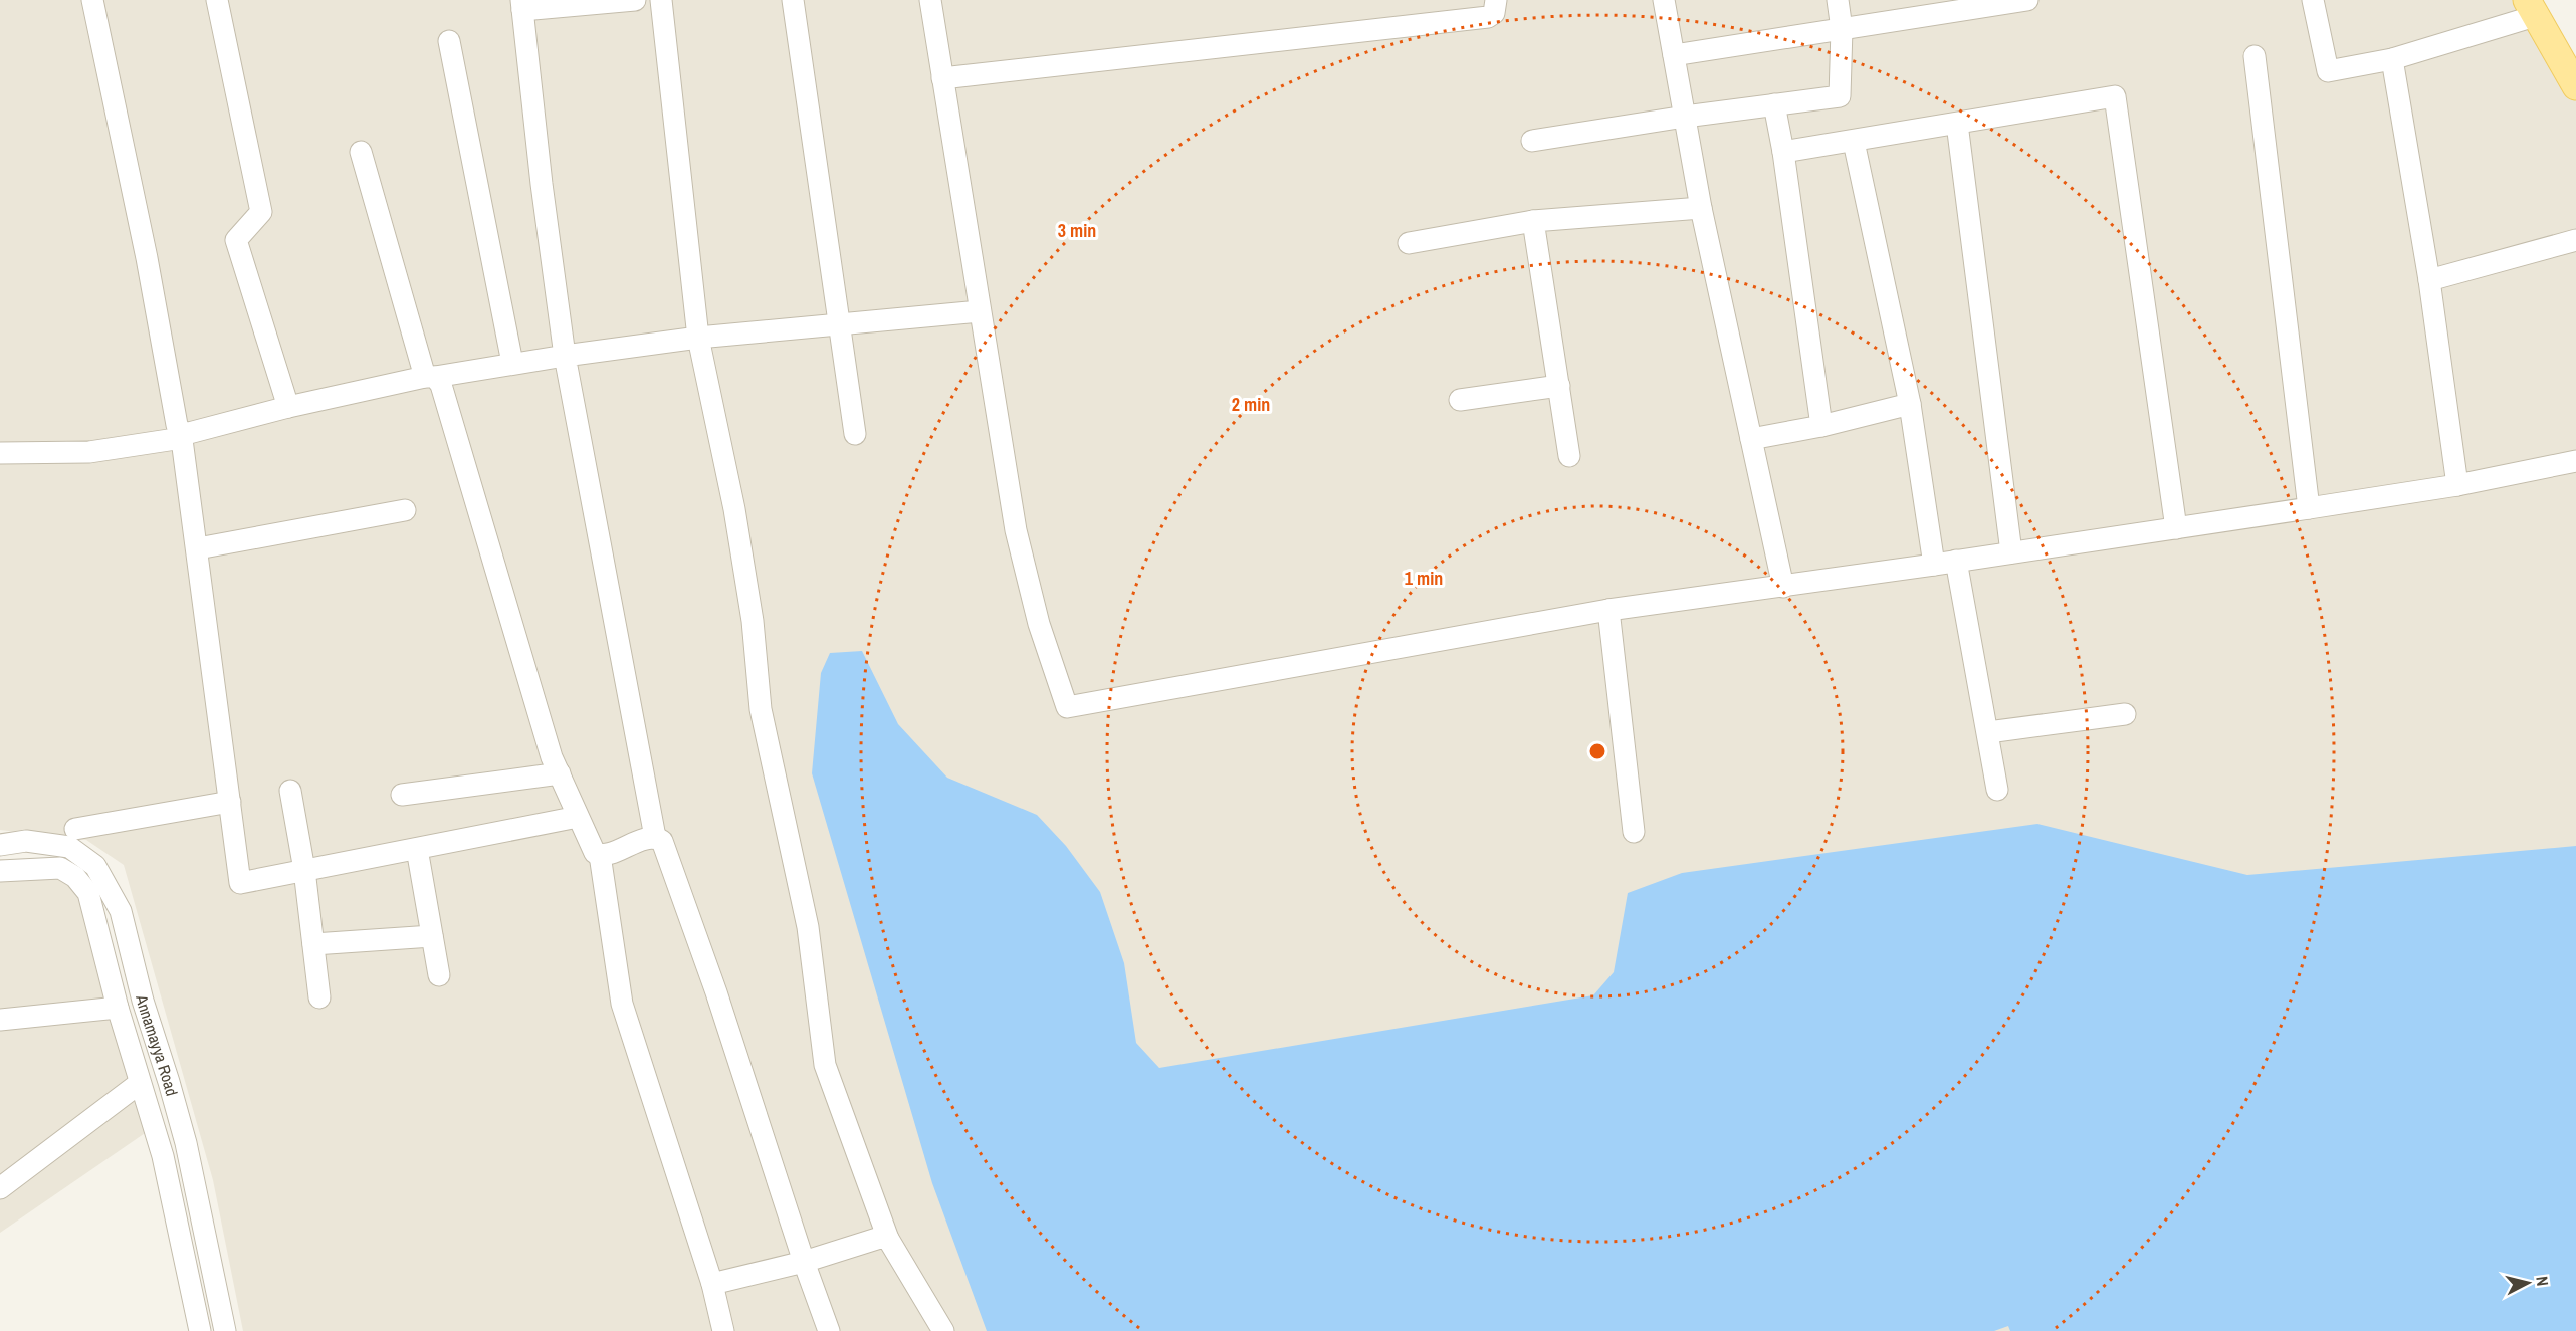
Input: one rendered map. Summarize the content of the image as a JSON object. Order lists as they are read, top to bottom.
{
  "streets": {
    "street": ["Annamayya Road"]
  },
  "north": "right",
  "rings": ["3 min", "2 min", "1 min"]
}
